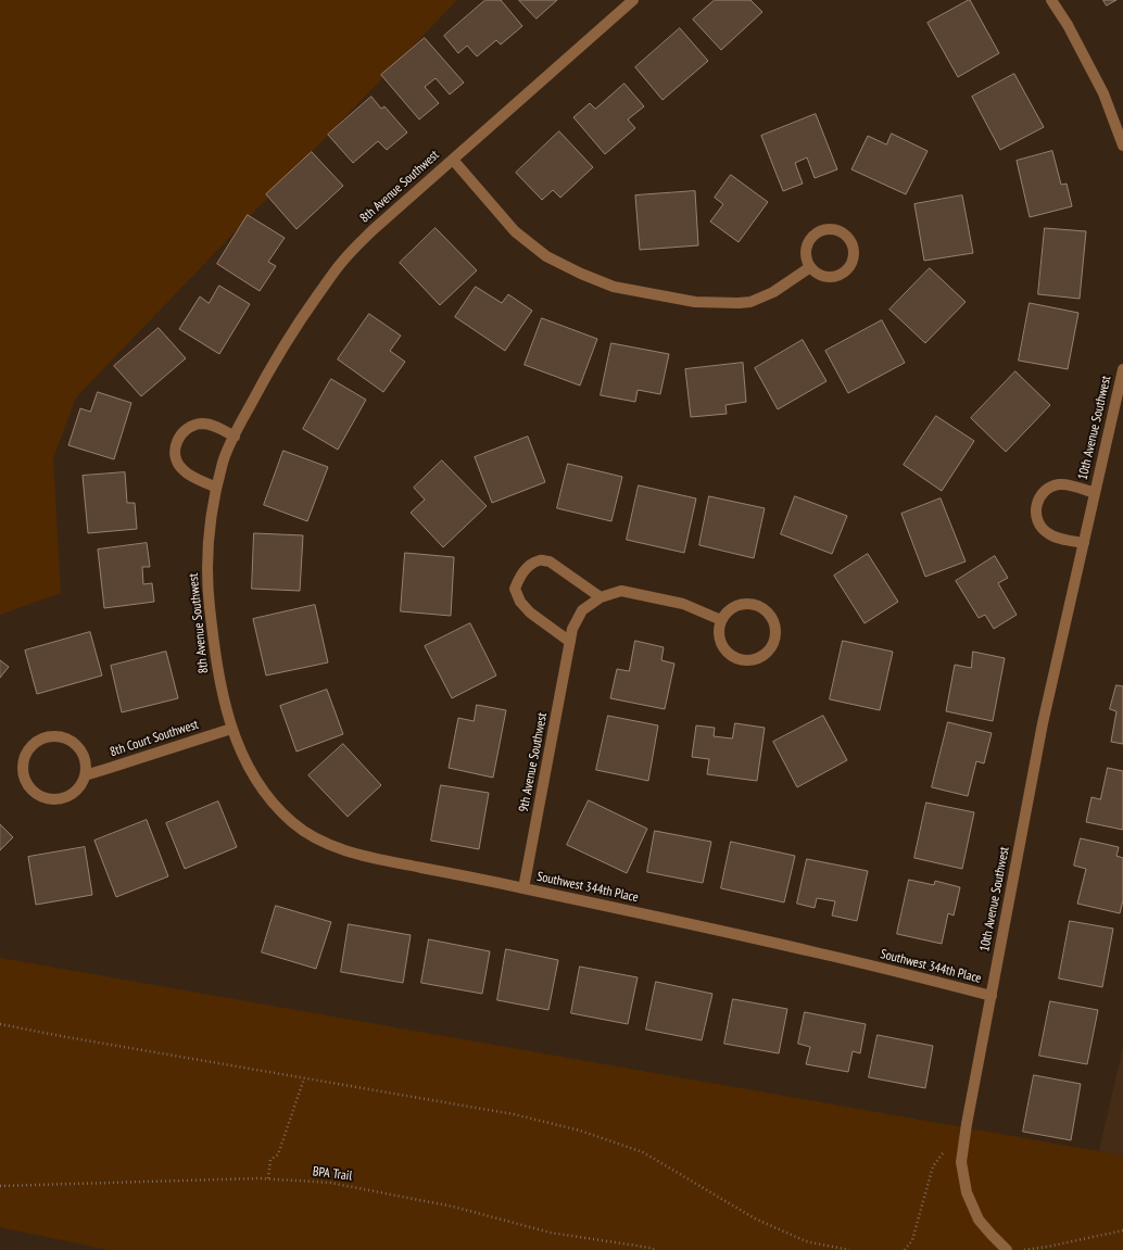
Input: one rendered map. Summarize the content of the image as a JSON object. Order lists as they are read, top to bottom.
{
  "streets": {
    "street": [
      "8th Avenue Southwest",
      "10th Avenue Southwest",
      "8th Court Southwest",
      "9th Avenue Southwest",
      "Southwest 344th Place"
    ],
    "path": ["BPA Trail"]
  },
  "crossings": [
    ["8th Avenue Southwest", "8th Court Southwest"],
    ["8th Avenue Southwest", "Southwest 344th Place"],
    ["10th Avenue Southwest", "Southwest 344th Place"],
    ["8th Court Southwest", "Southwest 344th Place"],
    ["9th Avenue Southwest", "Southwest 344th Place"]
  ]
}
